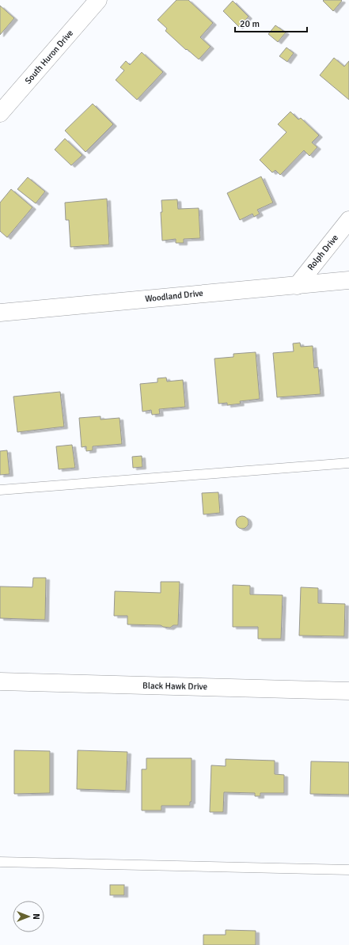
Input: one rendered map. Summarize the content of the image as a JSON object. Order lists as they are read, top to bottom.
{
  "streets": {
    "street": [
      "South Huron Drive",
      "Rolph Drive",
      "Woodland Drive",
      "Black Hawk Drive"
    ]
  },
  "crossings": [
    ["Rolph Drive", "Woodland Drive"]
  ],
  "scale_bar": "20 m",
  "north": "right"
}
